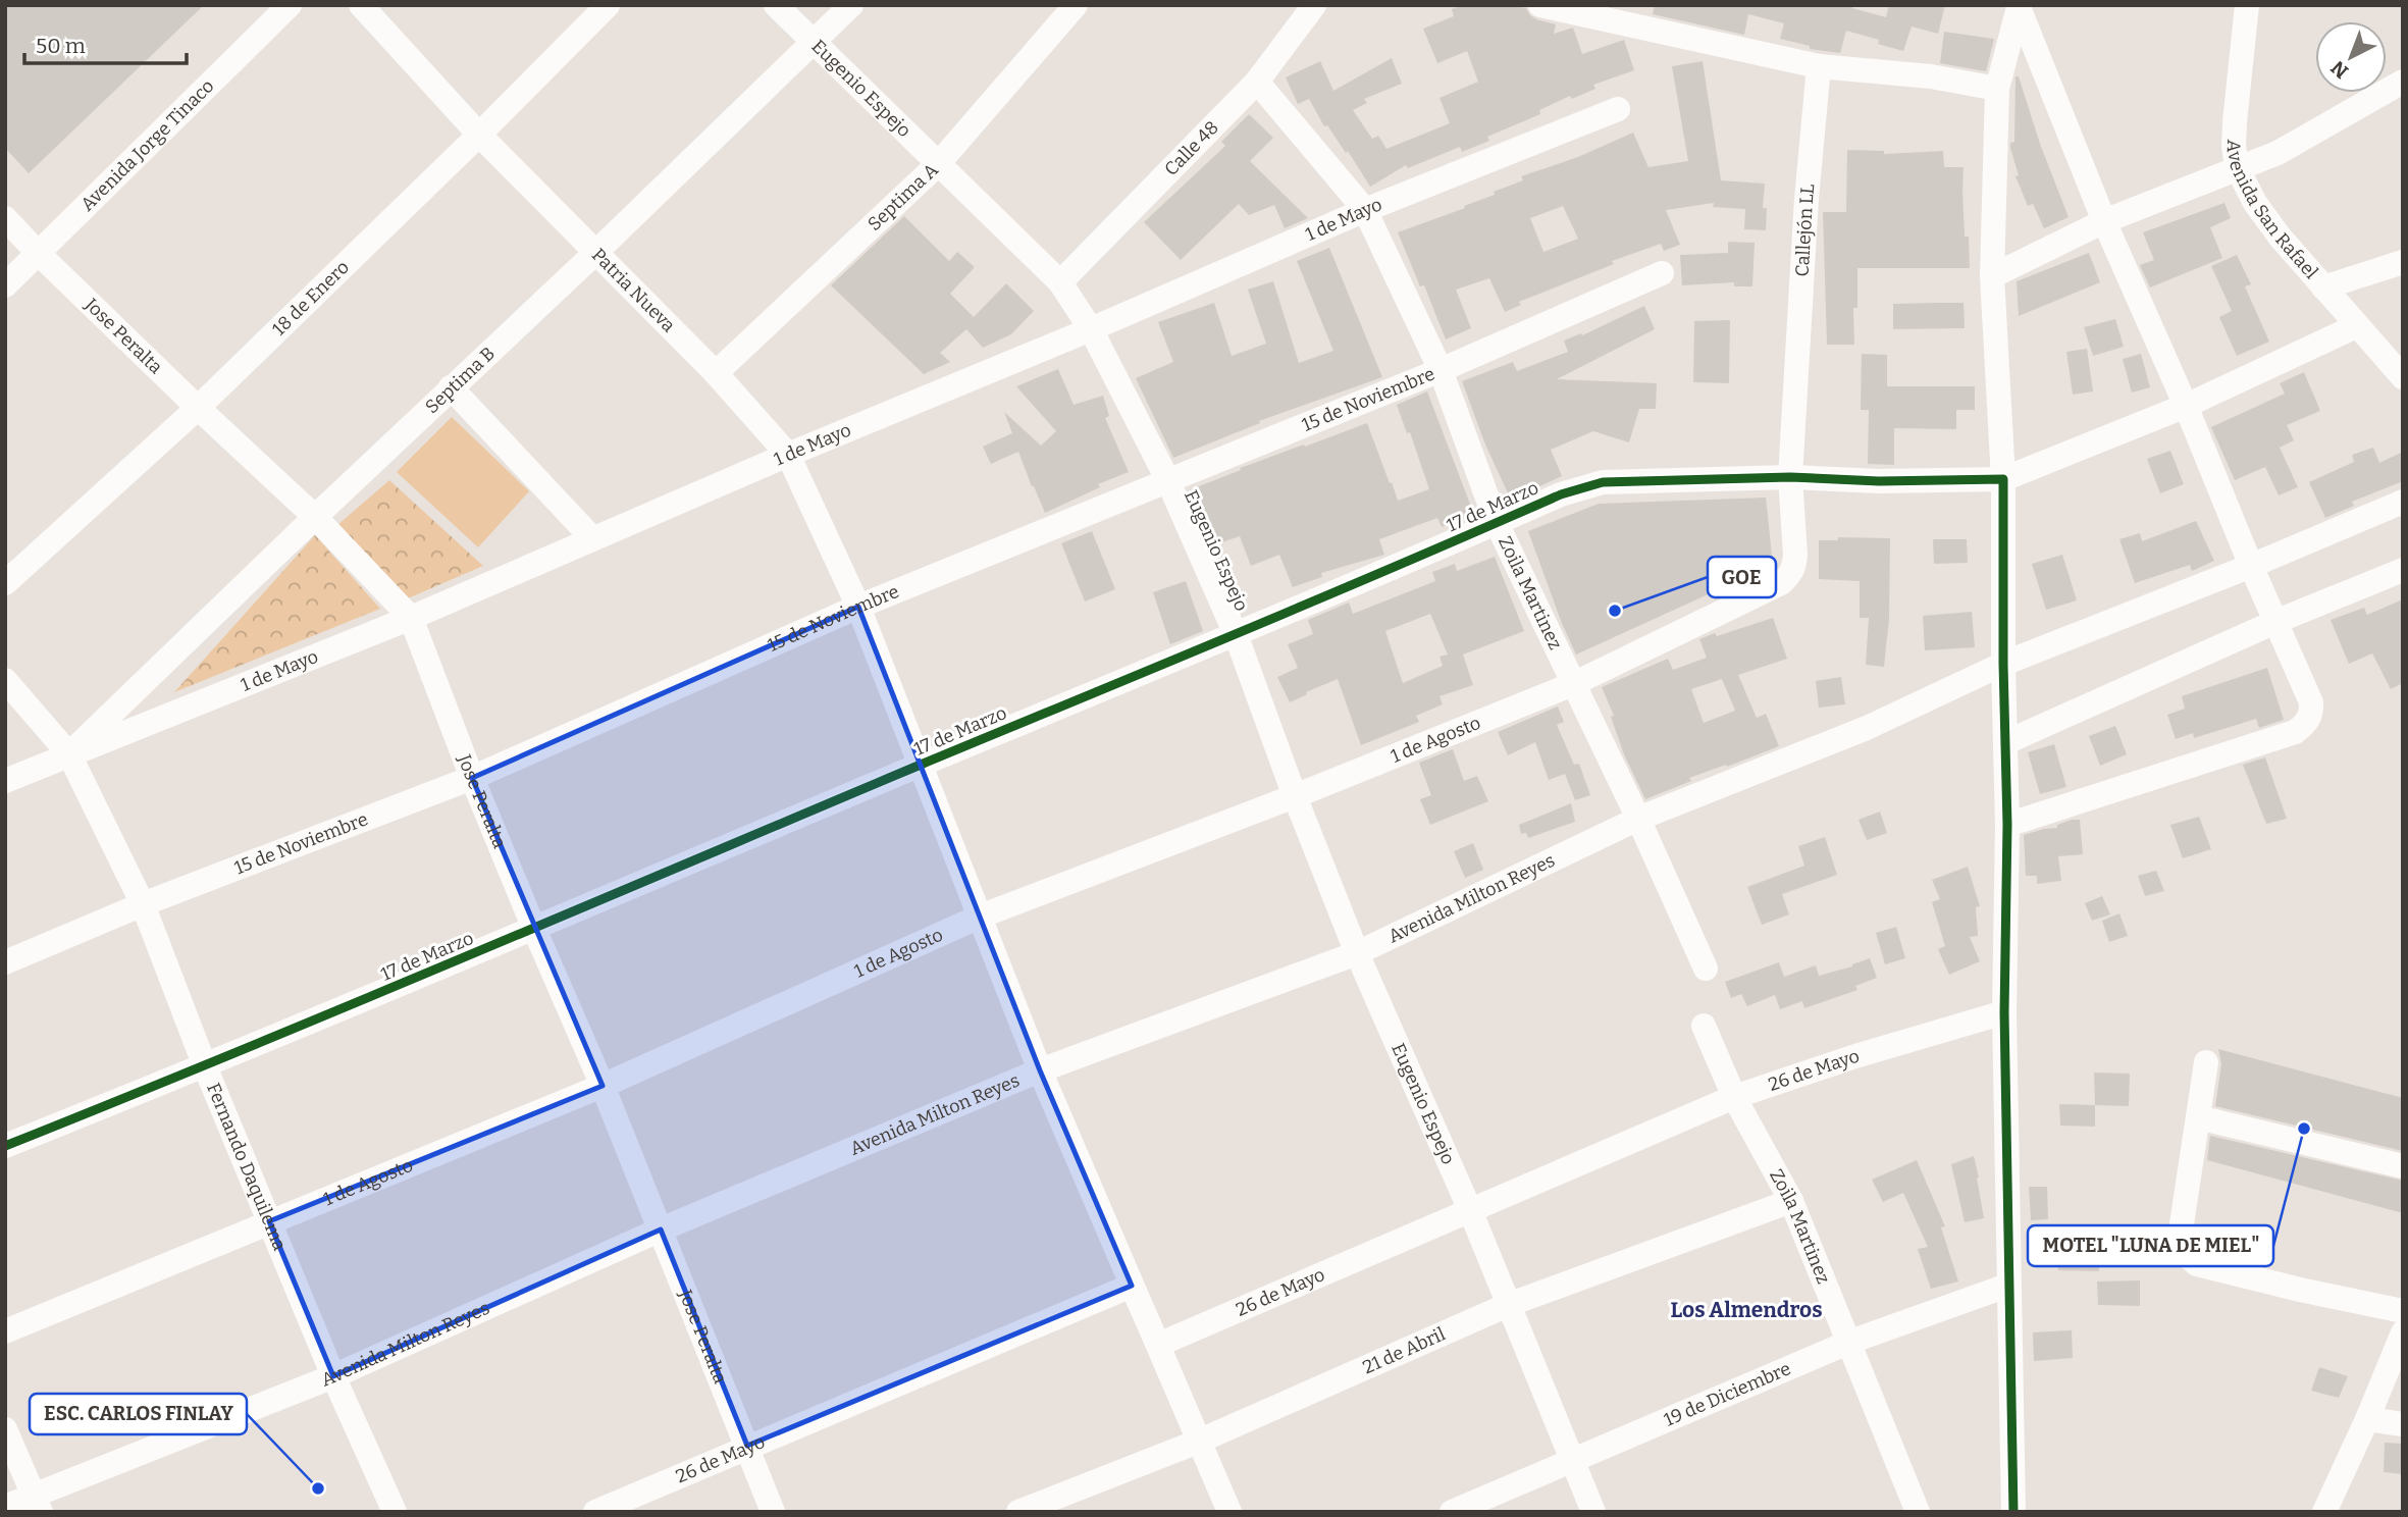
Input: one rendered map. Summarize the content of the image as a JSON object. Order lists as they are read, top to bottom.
{
  "streets": {
    "street": [
      "Eugenio Espejo",
      "Avenida Jorge Tinaco",
      "Calle 48",
      "Septima A",
      "Avenida San Rafael",
      "1 de Mayo",
      "Callejón LL",
      "Patria Nueva",
      "18 de Enero",
      "Jose Peralta",
      "Septima B",
      "15 de Noviembre",
      "17 de Marzo",
      "Zoila Martinez",
      "1 de Agosto",
      "Avenida Milton Reyes",
      "26 de Mayo",
      "Fernando Daquilema",
      "21 de Abril",
      "19 de Diciembre"
    ]
  },
  "crossings": [
    ["Eugenio Espejo", "Calle 48"],
    ["Eugenio Espejo", "Septima A"],
    ["Eugenio Espejo", "1 de Mayo"],
    ["Eugenio Espejo", "Septima B"],
    ["Eugenio Espejo", "15 de Noviembre"],
    ["Eugenio Espejo", "17 de Marzo"],
    ["Eugenio Espejo", "1 de Agosto"],
    ["Eugenio Espejo", "Avenida Milton Reyes"],
    ["Eugenio Espejo", "26 de Mayo"],
    ["Eugenio Espejo", "21 de Abril"],
    ["Eugenio Espejo", "19 de Diciembre"],
    ["Avenida Jorge Tinaco", "Jose Peralta"],
    ["Calle 48", "Zoila Martinez"],
    ["Septima A", "Patria Nueva"],
    ["1 de Mayo", "Patria Nueva"],
    ["1 de Mayo", "Jose Peralta"],
    ["1 de Mayo", "Septima B"],
    ["1 de Mayo", "Zoila Martinez"],
    ["1 de Mayo", "Fernando Daquilema"],
    ["Callejón LL", "17 de Marzo"],
    ["Callejón LL", "1 de Agosto"],
    ["Patria Nueva", "18 de Enero"],
    ["Patria Nueva", "Septima B"],
    ["Patria Nueva", "15 de Noviembre"],
    ["Patria Nueva", "17 de Marzo"],
    ["Patria Nueva", "1 de Agosto"],
    ["Patria Nueva", "Avenida Milton Reyes"],
    ["Patria Nueva", "26 de Mayo"],
    ["18 de Enero", "Jose Peralta"],
    ["Jose Peralta", "Septima B"],
    ["Jose Peralta", "15 de Noviembre"],
    ["Jose Peralta", "17 de Marzo"],
    ["Jose Peralta", "1 de Agosto"],
    ["Jose Peralta", "Avenida Milton Reyes"],
    ["Jose Peralta", "26 de Mayo"],
    ["Septima B", "Fernando Daquilema"],
    ["15 de Noviembre", "Zoila Martinez"],
    ["15 de Noviembre", "Fernando Daquilema"],
    ["17 de Marzo", "Zoila Martinez"],
    ["17 de Marzo", "Fernando Daquilema"],
    ["Zoila Martinez", "1 de Agosto"],
    ["Zoila Martinez", "Avenida Milton Reyes"],
    ["Zoila Martinez", "26 de Mayo"],
    ["Zoila Martinez", "21 de Abril"],
    ["Zoila Martinez", "19 de Diciembre"],
    ["1 de Agosto", "Fernando Daquilema"],
    ["Avenida Milton Reyes", "Fernando Daquilema"]
  ],
  "districts": ["Los Almendros"],
  "places": ["GOE", "MOTEL \"LUNA DE MIEL\"", "ESC. CARLOS FINLAY"],
  "scale_bar": "50 m",
  "north": "bottom left"
}
